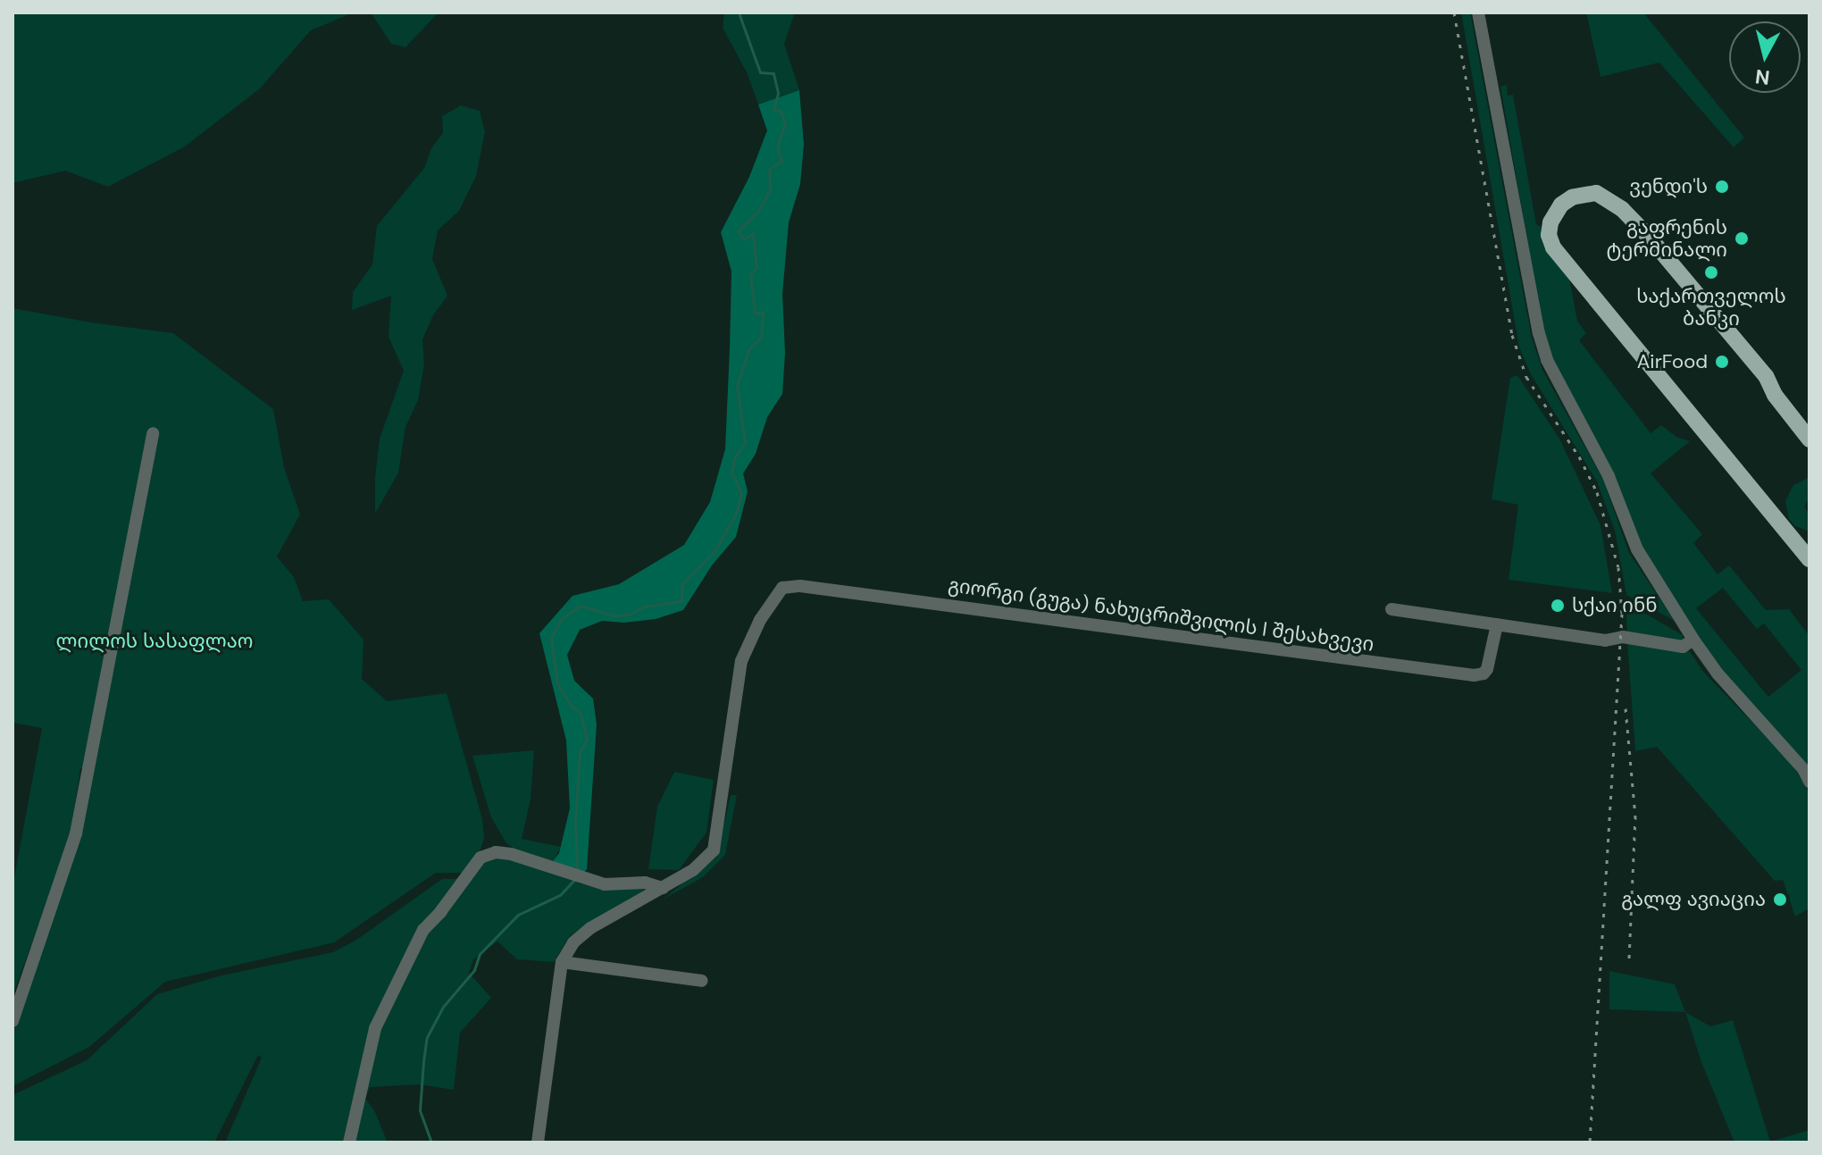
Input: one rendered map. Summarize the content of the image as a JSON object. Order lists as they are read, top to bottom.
{
  "streets": {
    "street": ["გიორგი (გუგა) ნახუცრიშვილის I შესახვევი"]
  },
  "parks": ["ლილოს სასაფლაო"],
  "places": [
    "ვენდი'ს",
    "გაფრენის ტერმინალი",
    "საქართველოს ბანკი",
    "AirFood",
    "სქაი ინნ",
    "გალფ ავიაცია"
  ],
  "north": "bottom"
}
